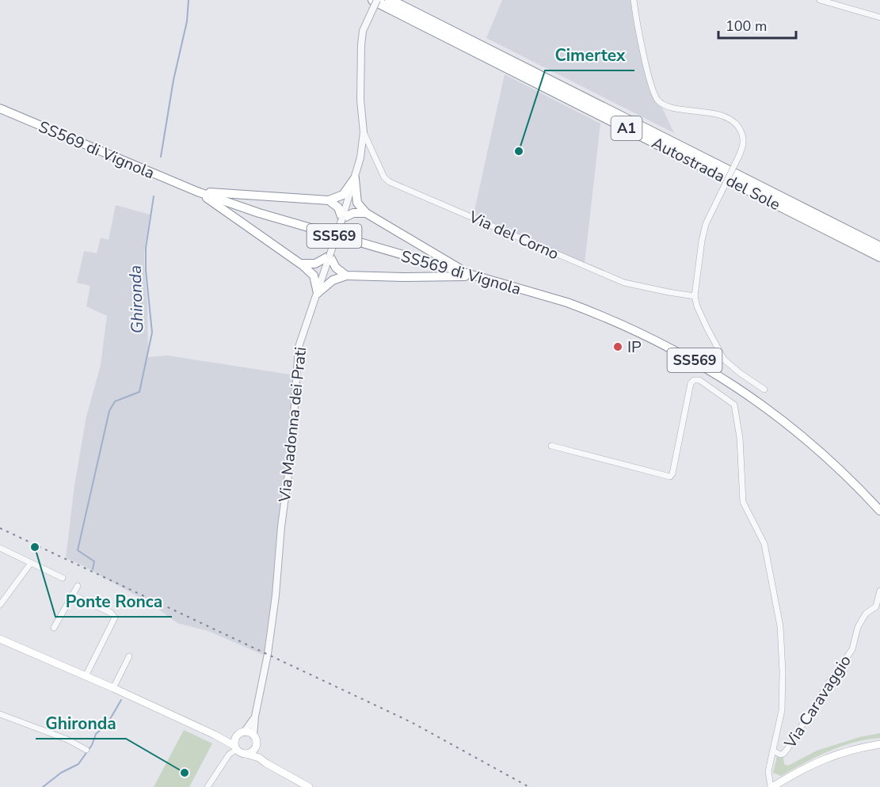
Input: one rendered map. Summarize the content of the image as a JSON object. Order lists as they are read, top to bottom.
{
  "streets": {
    "highway": [
      "A1",
      "SS569 di Vignola",
      "Autostrada del Sole",
      "SS569"
    ],
    "street": ["Via del Corno", "Via Madonna dei Prati", "Via Caravaggio"]
  },
  "crossings": [
    ["SS569 di Vignola", "SS569"],
    ["Autostrada del Sole", "Via Madonna dei Prati"],
    ["Via del Corno", "Via Madonna dei Prati"],
    ["SS569", "Via Madonna dei Prati"]
  ],
  "water": ["Ghironda"],
  "places": [
    "Cimertex",
    "IP",
    "Ponte Ronca",
    "Ghironda"
  ],
  "scale_bar": "100 m"
}
